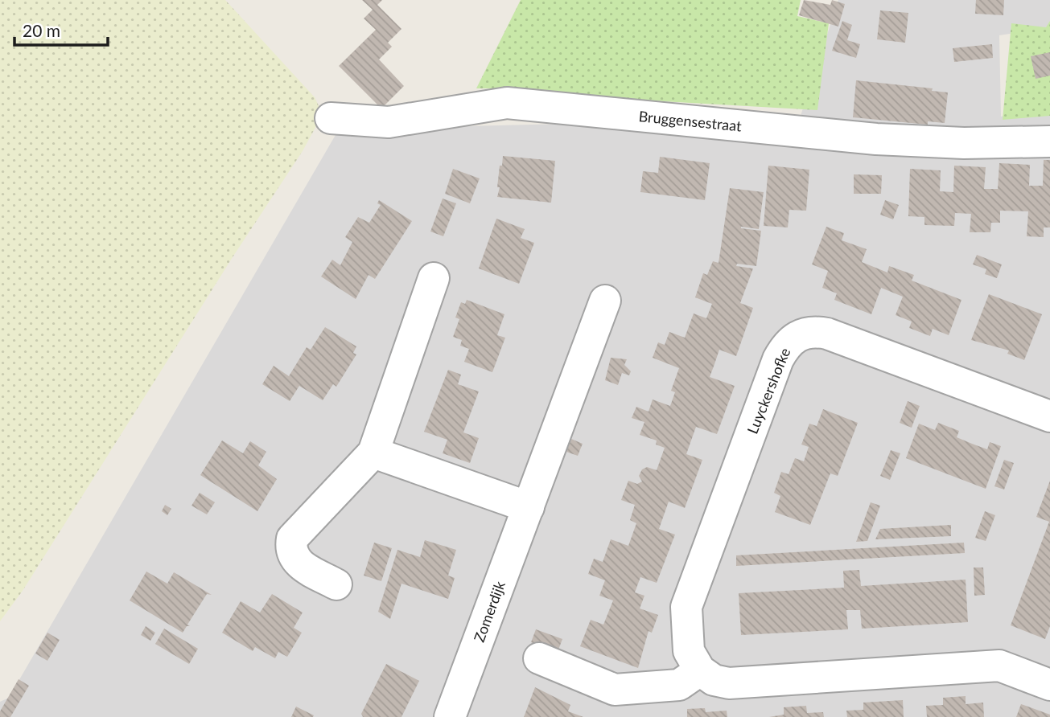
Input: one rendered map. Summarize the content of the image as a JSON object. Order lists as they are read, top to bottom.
{
  "streets": {
    "street": ["Bruggensestraat", "Luyckershofke", "Zomerdijk"]
  },
  "scale_bar": "20 m"
}
